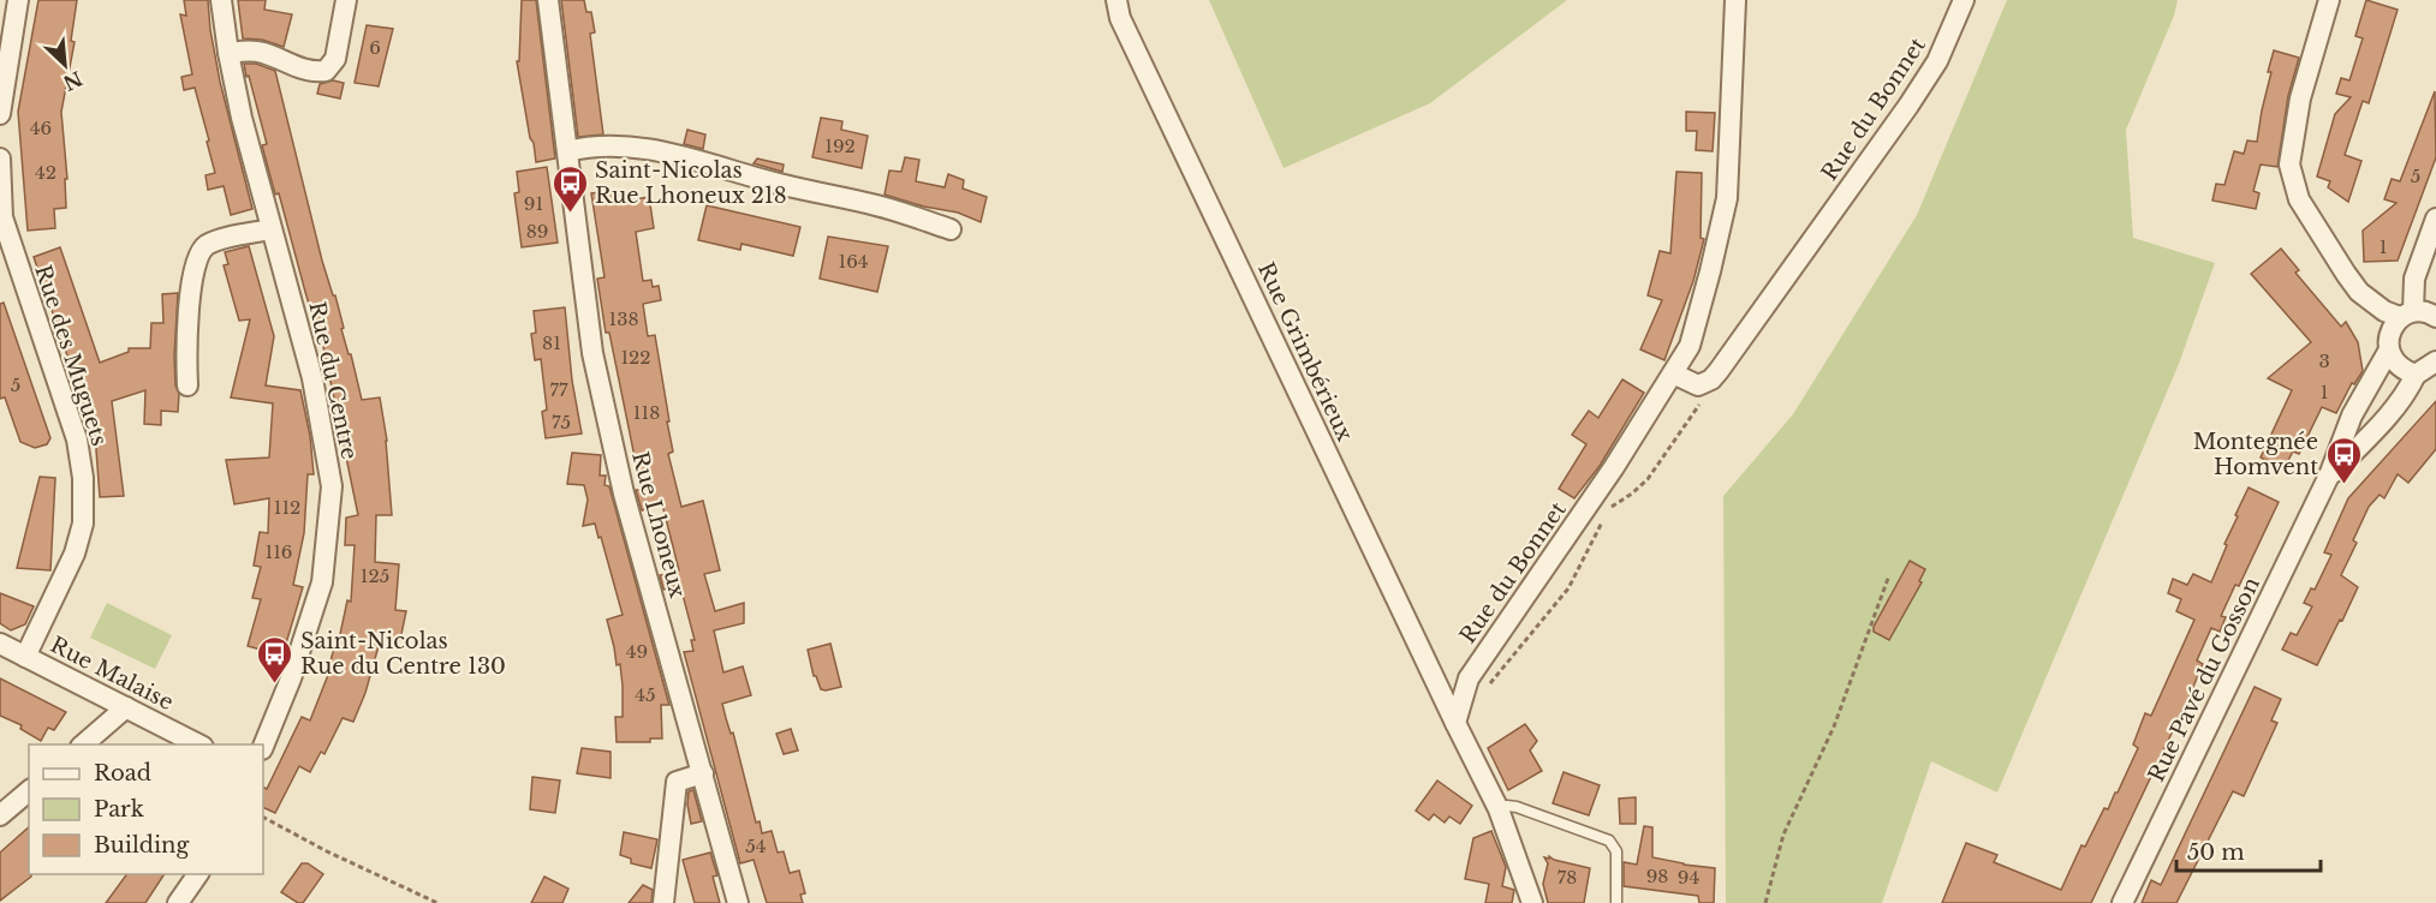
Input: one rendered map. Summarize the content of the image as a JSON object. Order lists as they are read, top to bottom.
{
  "streets": {
    "street": [
      "Rue du Bonnet",
      "Rue Grimbérieux",
      "Rue des Muguets",
      "Rue du Centre",
      "Rue Lhoneux",
      "Rue Malaise",
      "Rue Pavé du Gosson"
    ]
  },
  "crossings": [
    ["Rue du Bonnet", "Rue Grimbérieux"],
    ["Rue des Muguets", "Rue Malaise"]
  ],
  "places": {
    "bus stop": ["Saint-Nicolas Rue Lhoneux 218", "Montegnée Homvent", "Saint-Nicolas Rue du Centre 130"]
  },
  "house_numbers": [
    "6",
    "46",
    "192",
    "42",
    "5",
    "91",
    "89",
    "1",
    "164",
    "138",
    "81",
    "122",
    "3",
    "5",
    "77",
    "1",
    "118",
    "75",
    "112",
    "116",
    "125",
    "49",
    "45",
    "54",
    "98",
    "78",
    "94"
  ],
  "legend": ["Road", "Park", "Building"],
  "scale_bar": "50 m",
  "north": "bottom right"
}
